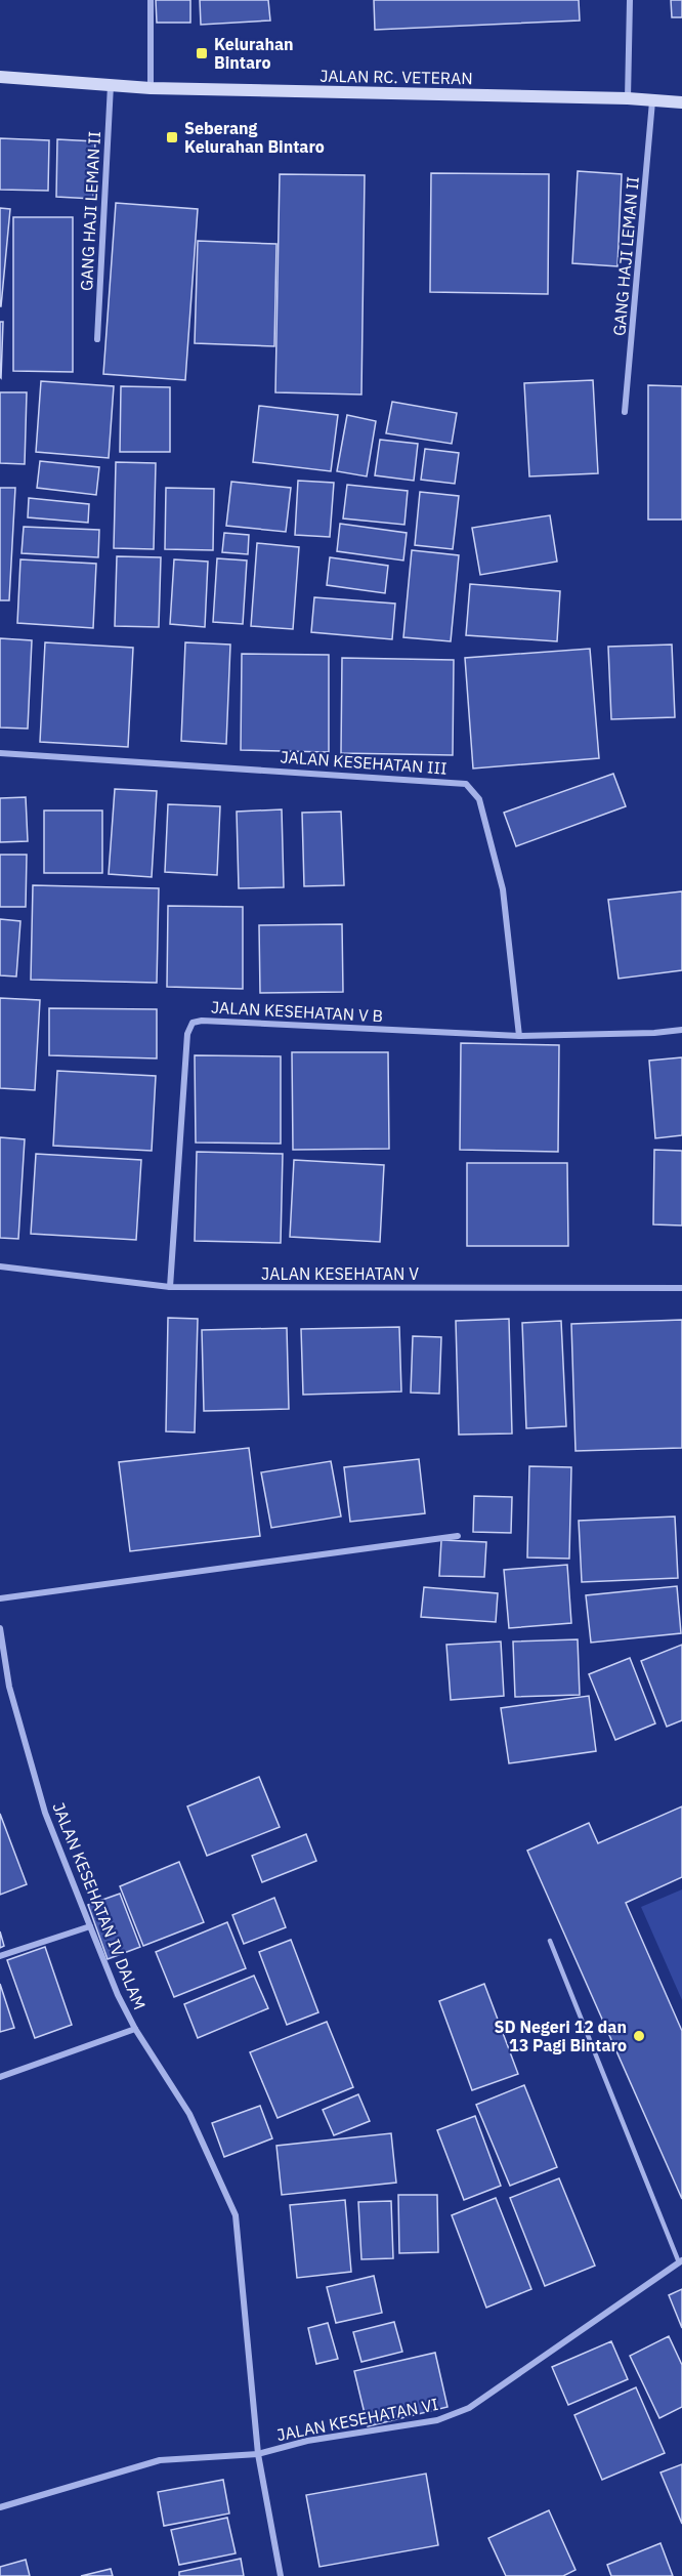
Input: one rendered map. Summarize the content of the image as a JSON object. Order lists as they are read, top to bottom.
{
  "streets": {
    "main road": ["JALAN RC. VETERAN"],
    "street": [
      "GANG HAJI LEMAN II",
      "JALAN KESEHATAN III",
      "JALAN KESEHATAN V B",
      "JALAN KESEHATAN V",
      "JALAN KESEHATAN IV DALAM",
      "JALAN KESEHATAN VI"
    ]
  },
  "crossings": [
    ["JALAN RC. VETERAN", "GANG HAJI LEMAN II"],
    ["JALAN KESEHATAN III", "JALAN KESEHATAN V B"],
    ["JALAN KESEHATAN V B", "JALAN KESEHATAN V"],
    ["JALAN KESEHATAN IV DALAM", "JALAN KESEHATAN VI"]
  ],
  "places": {
    "transit": ["Kelurahan Bintaro", "Seberang Kelurahan Bintaro"],
    "other": ["SD Negeri 12 dan 13 Pagi Bintaro"]
  }
}
